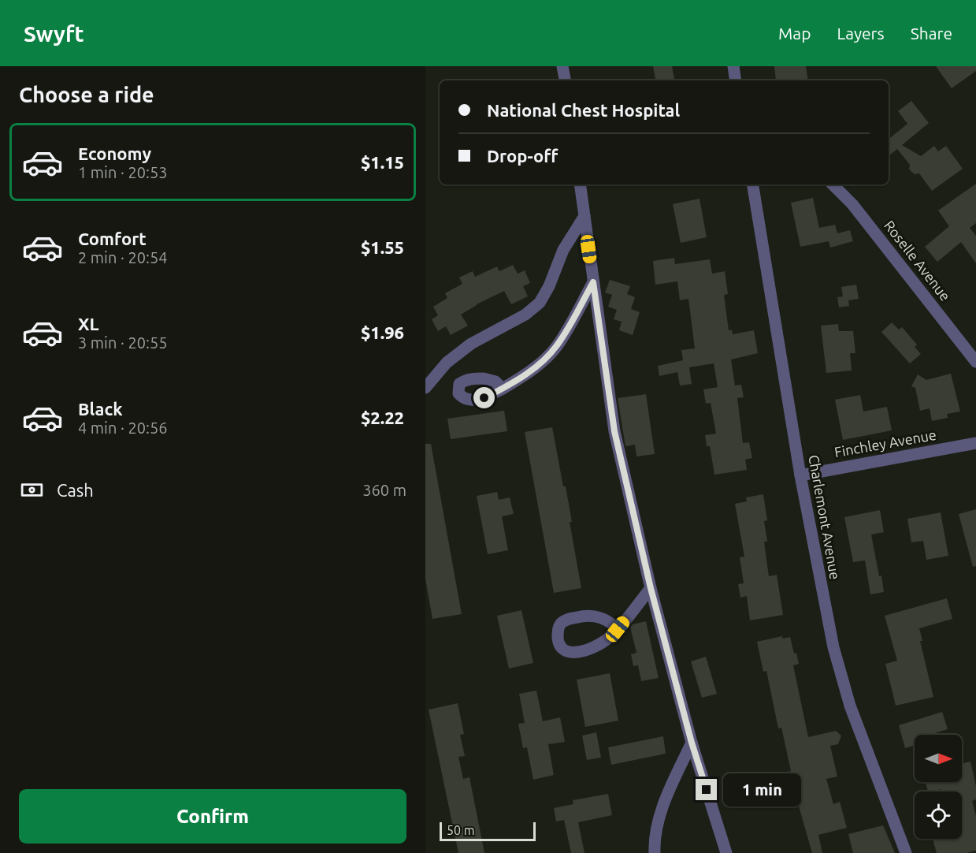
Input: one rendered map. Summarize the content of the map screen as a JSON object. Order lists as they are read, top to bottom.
{
  "streets": {
    "street": ["Roselle Avenue", "Finchley Avenue", "Charlemont Avenue"]
  },
  "crossings": [
    ["Finchley Avenue", "Charlemont Avenue"]
  ],
  "scale_bar": "50 m",
  "north": "right",
  "page": {
    "header": "Swyft",
    "nav": ["Map", "Layers", "Share"],
    "heading": "Choose a ride",
    "banner": ["National Chest Hospital", "Drop-off"],
    "list": [
      {
        "name": "Economy",
        "note": "1 min · 20:53",
        "value": "$1.15"
      },
      {
        "name": "Comfort",
        "note": "2 min · 20:54",
        "value": "$1.55"
      },
      {
        "name": "XL",
        "note": "3 min · 20:55",
        "value": "$1.96"
      },
      {
        "name": "Black",
        "note": "4 min · 20:56",
        "value": "$2.22"
      }
    ],
    "pay": ["Cash", "360 m"],
    "bubble": "1 min",
    "buttons": "Confirm",
    "scale": "50 m"
  }
}
